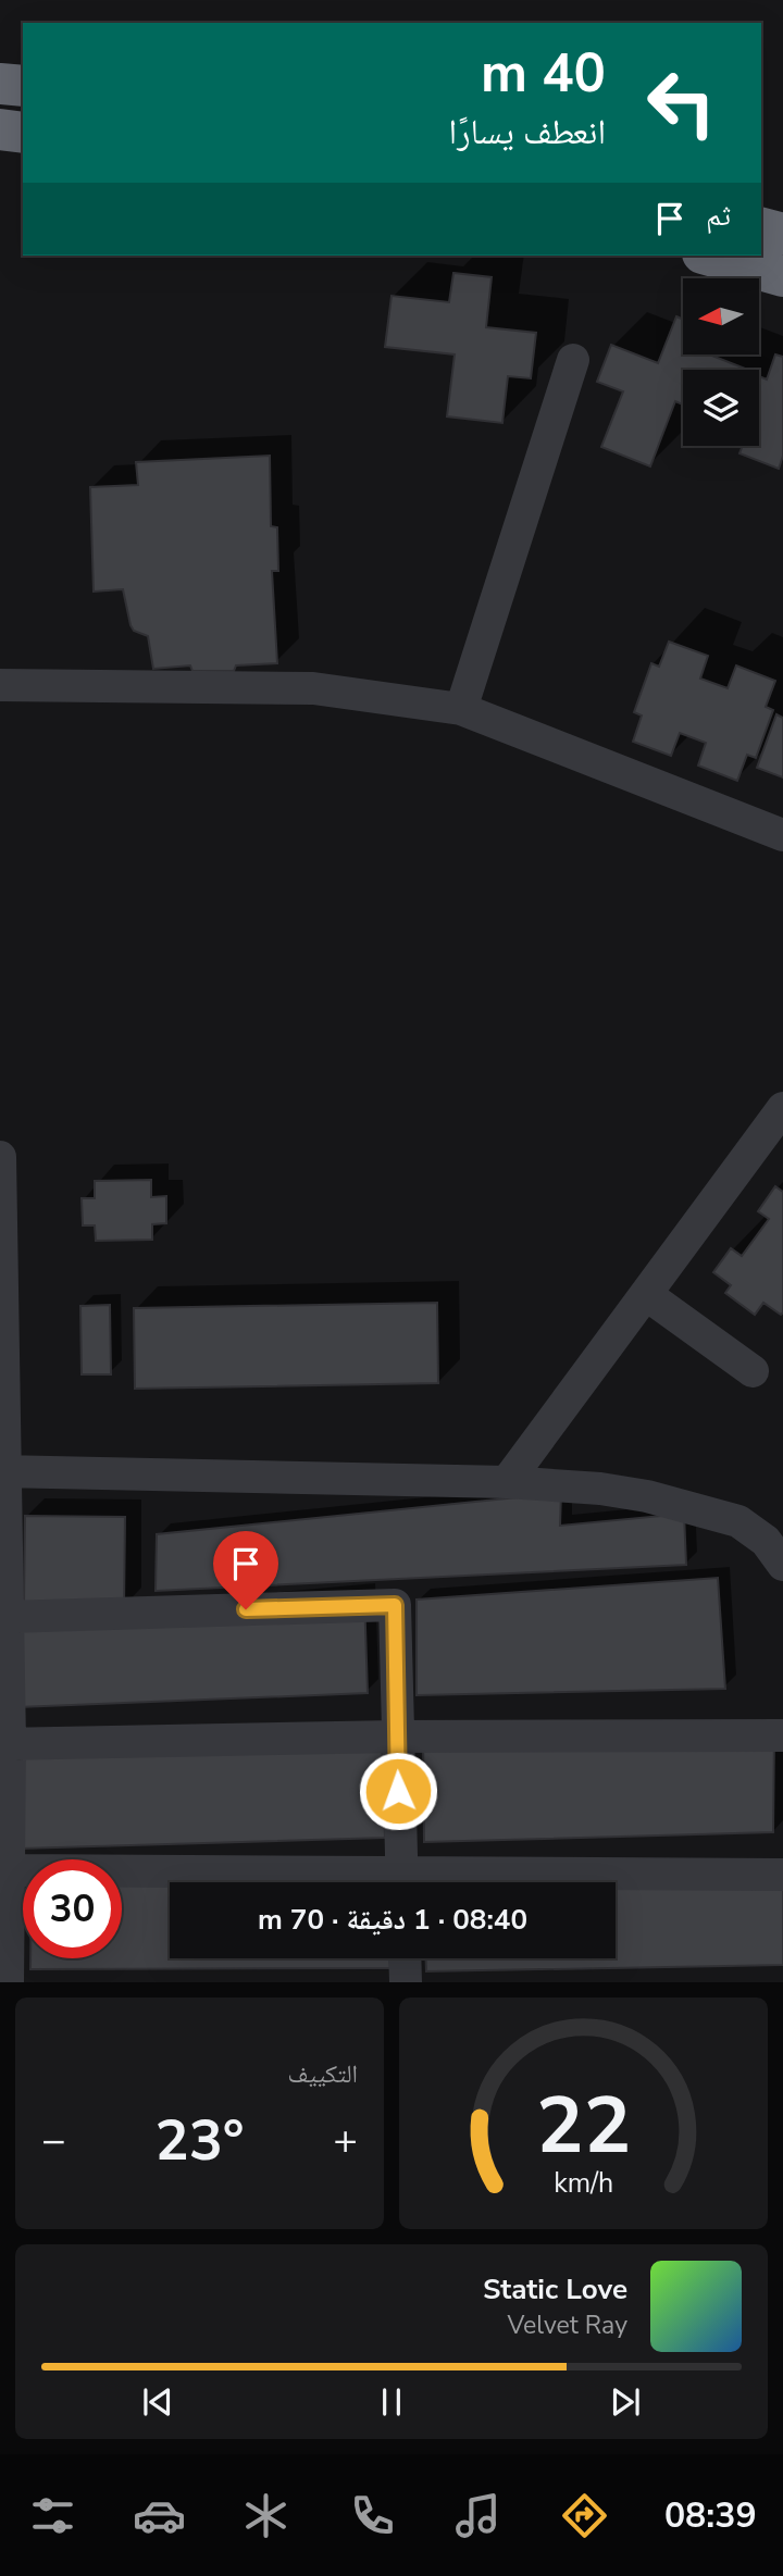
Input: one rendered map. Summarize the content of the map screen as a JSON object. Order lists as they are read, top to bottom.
{
  "north": "left",
  "page": {
    "turn": ["40 m", "انعطف يسارًا"],
    "then": "ثم",
    "limit": "30",
    "trip": "08:40 · 1 دقيقة · 70 m",
    "tile": "التكييف",
    "heat": ["−", "23°", "+"],
    "song": ["Static Love", "Velvet Ray"],
    "tabs": "08:39",
    "gauge": ["22", "km/h"]
  }
}
